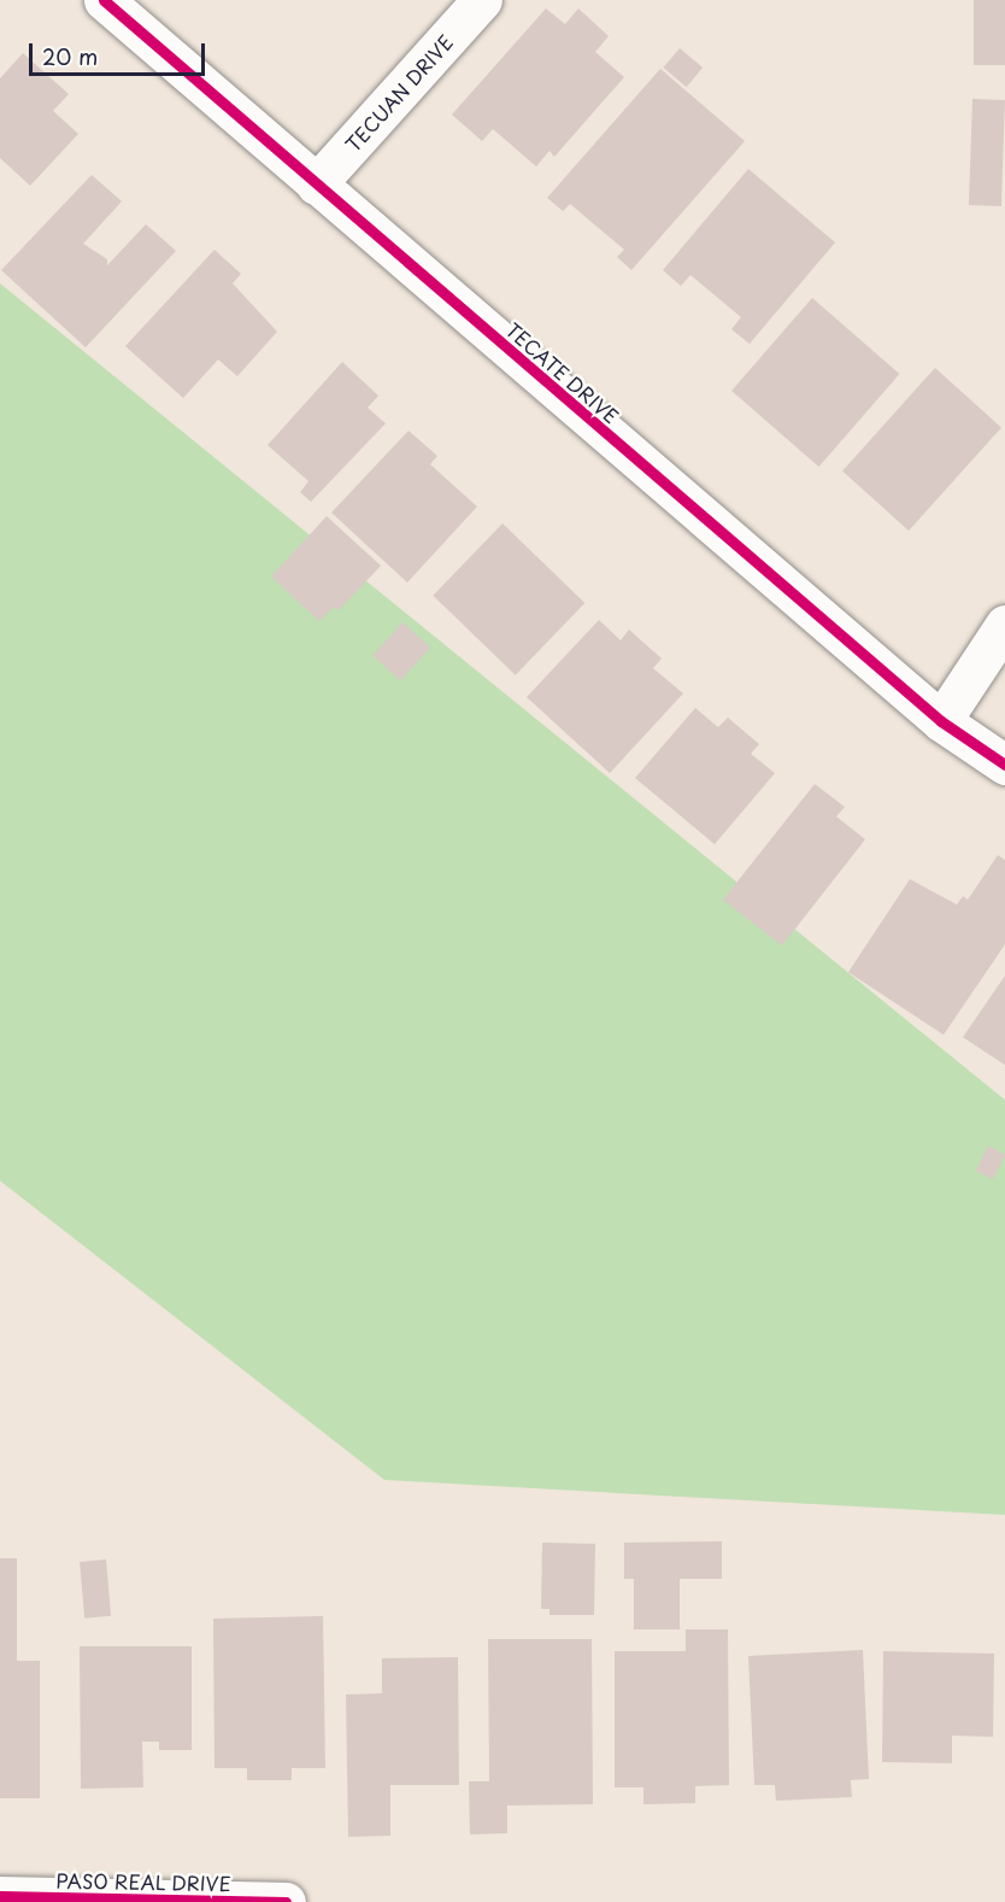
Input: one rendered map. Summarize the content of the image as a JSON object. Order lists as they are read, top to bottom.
{
  "streets": {
    "street": ["TECUAN DRIVE", "TECATE DRIVE", "PASO REAL DRIVE"]
  },
  "crossings": [
    ["TECUAN DRIVE", "TECATE DRIVE"]
  ],
  "scale_bar": "20 m"
}
